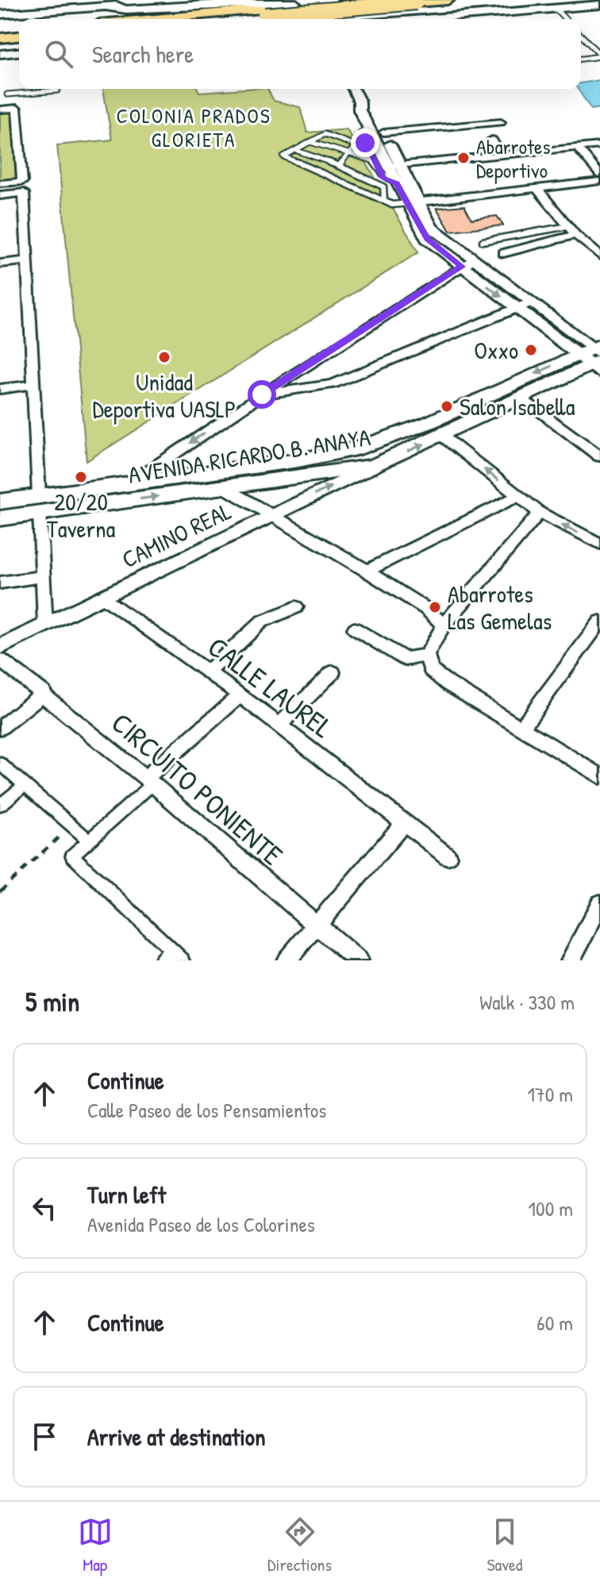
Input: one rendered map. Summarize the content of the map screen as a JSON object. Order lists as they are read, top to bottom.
{
  "streets": {
    "main road": ["AVENIDA RICARDO B. ANAYA"],
    "street": ["CAMINO REAL", "CALLE LAUREL", "CIRCUITO PONIENTE"]
  },
  "crossings": [
    ["AVENIDA RICARDO B. ANAYA", "CAMINO REAL"],
    ["CAMINO REAL", "CALLE LAUREL"]
  ],
  "districts": ["COLONIA PRADOS GLORIETA"],
  "places": [
    "Abarrotes Deportivo",
    "Oxxo",
    "Unidad Deportiva UASLP",
    "Salon Isabella",
    "20/20 Taverna",
    "Abarrotes Las Gemelas"
  ],
  "page": {
    "search": "Search here",
    "heading": ["5 min", "Walk · 330 m"],
    "list": [
      ["Continue", "Calle Paseo de los Pensamientos", "170 m"],
      ["Turn left", "Avenida Paseo de los Colorines", "100 m"],
      ["Continue", "60 m"],
      "Arrive at destination"
    ],
    "nav": ["Map", "Directions", "Saved"]
  }
}
